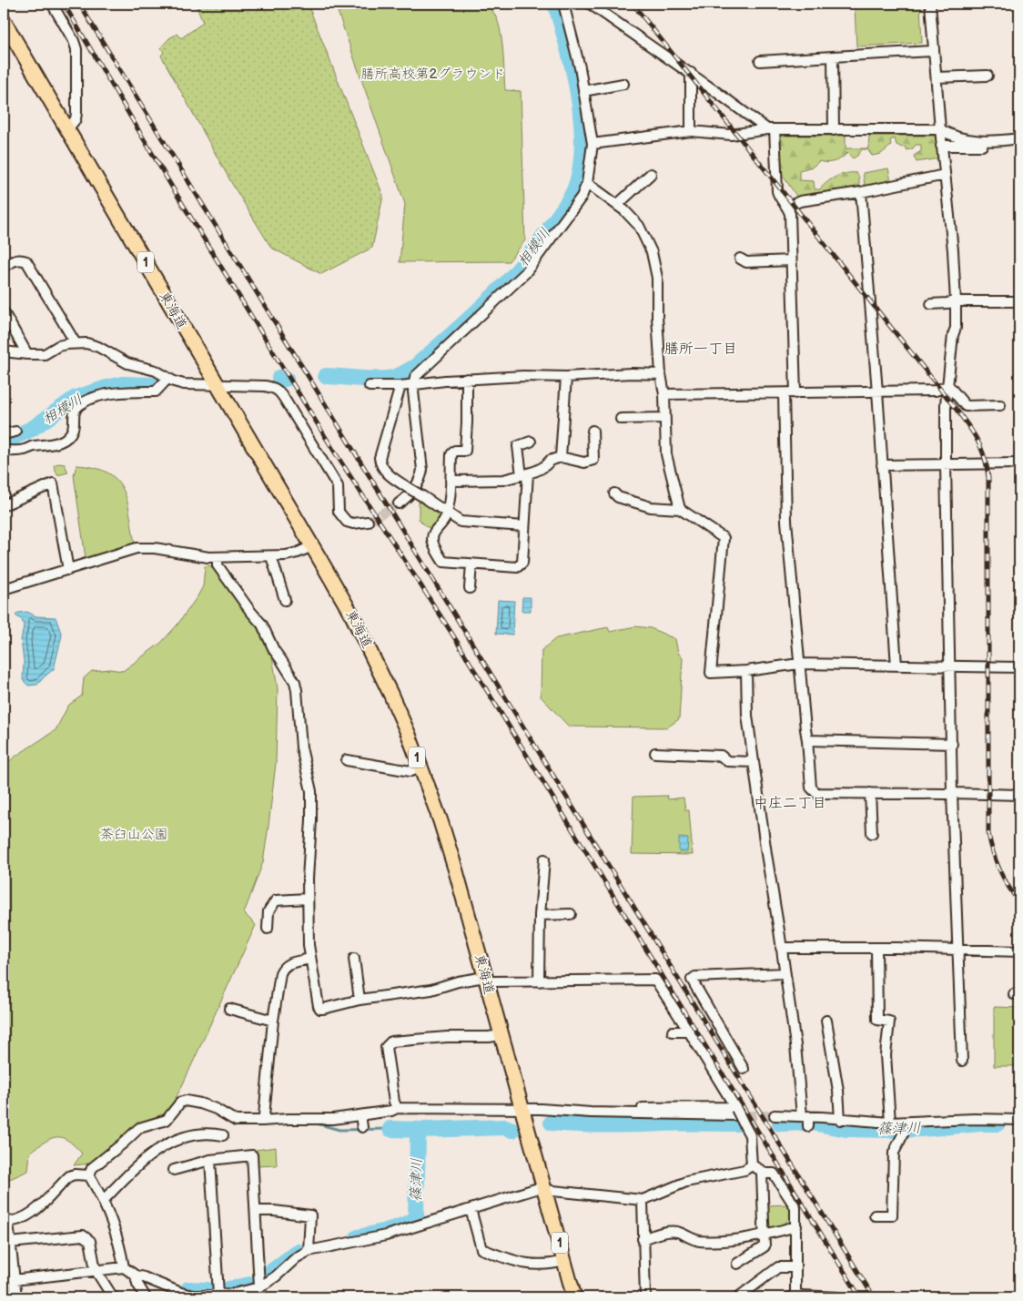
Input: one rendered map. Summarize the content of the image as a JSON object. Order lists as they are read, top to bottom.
{
  "streets": {
    "highway": ["1", "東海道"]
  },
  "districts": ["膳所一丁目", "中庄二丁目"],
  "water": ["相模川", "篠津川"],
  "parks": ["膳所高校第2グラウンド", "茶臼山公園"]
}
